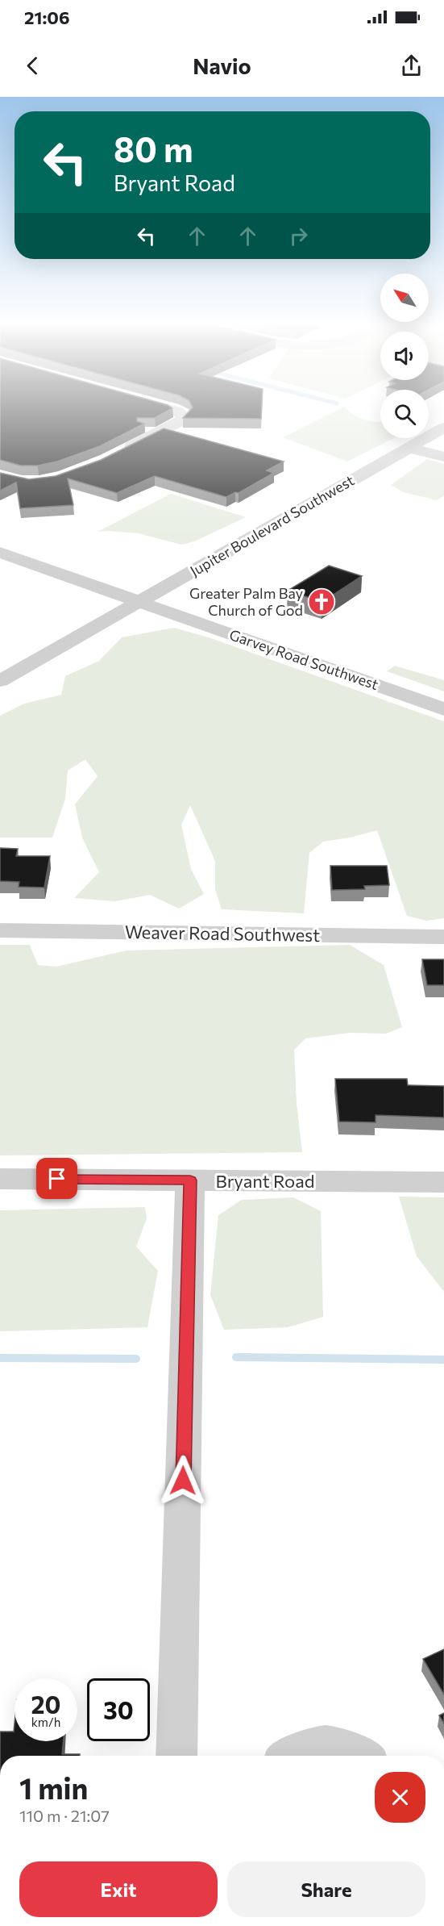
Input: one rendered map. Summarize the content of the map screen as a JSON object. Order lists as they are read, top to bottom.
{
  "streets": {
    "street": [
      "Jupiter Boulevard Southwest",
      "Garvey Road Southwest",
      "Weaver Road Southwest",
      "Bryant Road"
    ]
  },
  "crossings": [
    ["Jupiter Boulevard Southwest", "Garvey Road Southwest"]
  ],
  "places": {
    "church": ["Greater Palm Bay Church of God"]
  },
  "north": "top left",
  "page": {
    "status": "21:06",
    "header": "Navio",
    "turn": ["80 m", "Bryant Road"],
    "speed": "20 km/h",
    "limit": "30",
    "heading": ["1 min", "110 m · 21:07"],
    "buttons": ["Exit", "Share"]
  }
}
